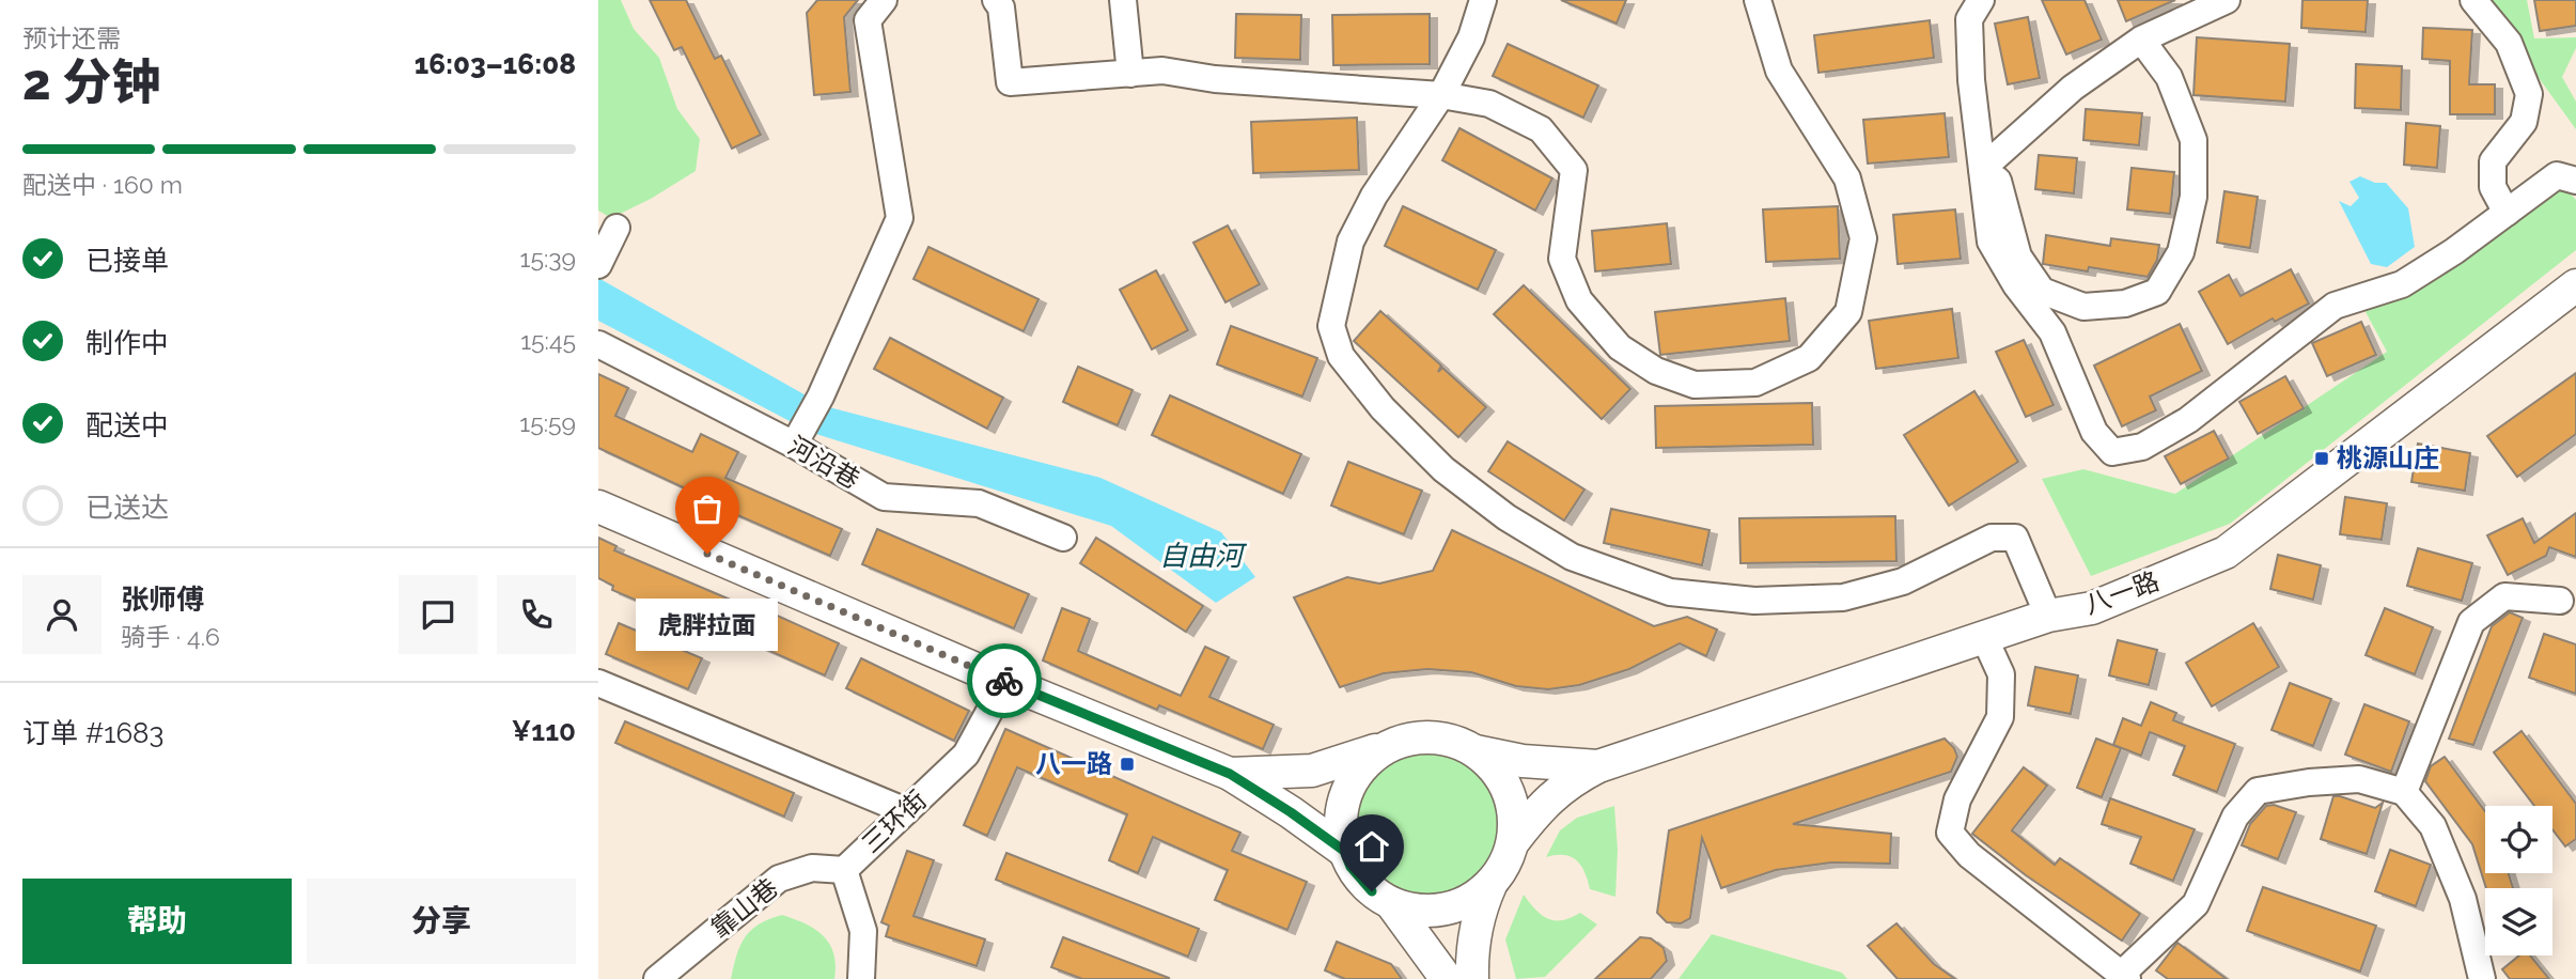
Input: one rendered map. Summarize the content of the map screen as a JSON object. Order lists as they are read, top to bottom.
{
  "streets": {
    "main road": ["八一路"],
    "street": ["河沿巷", "三环街", "靠山巷"]
  },
  "crossings": [
    ["三环街", "靠山巷"]
  ],
  "water": ["自由河"],
  "places": {
    "transit": ["桃源山庄", "八一路"],
    "other": ["虎胖拉面"]
  },
  "page": {
    "heading": ["2 分钟", "预计还需", "16:03–16:08"],
    "panel": [
      "张师傅",
      "骑手 · 4.6",
      "订单 #1683",
      "¥110"
    ],
    "bar": "配送中 · 160 m",
    "list": [
      ["已接单", "15:39"],
      ["制作中", "15:45"],
      ["配送中", "15:59"],
      "已送达"
    ],
    "bubble": "虎胖拉面",
    "buttons": ["帮助", "分享"]
  }
}
